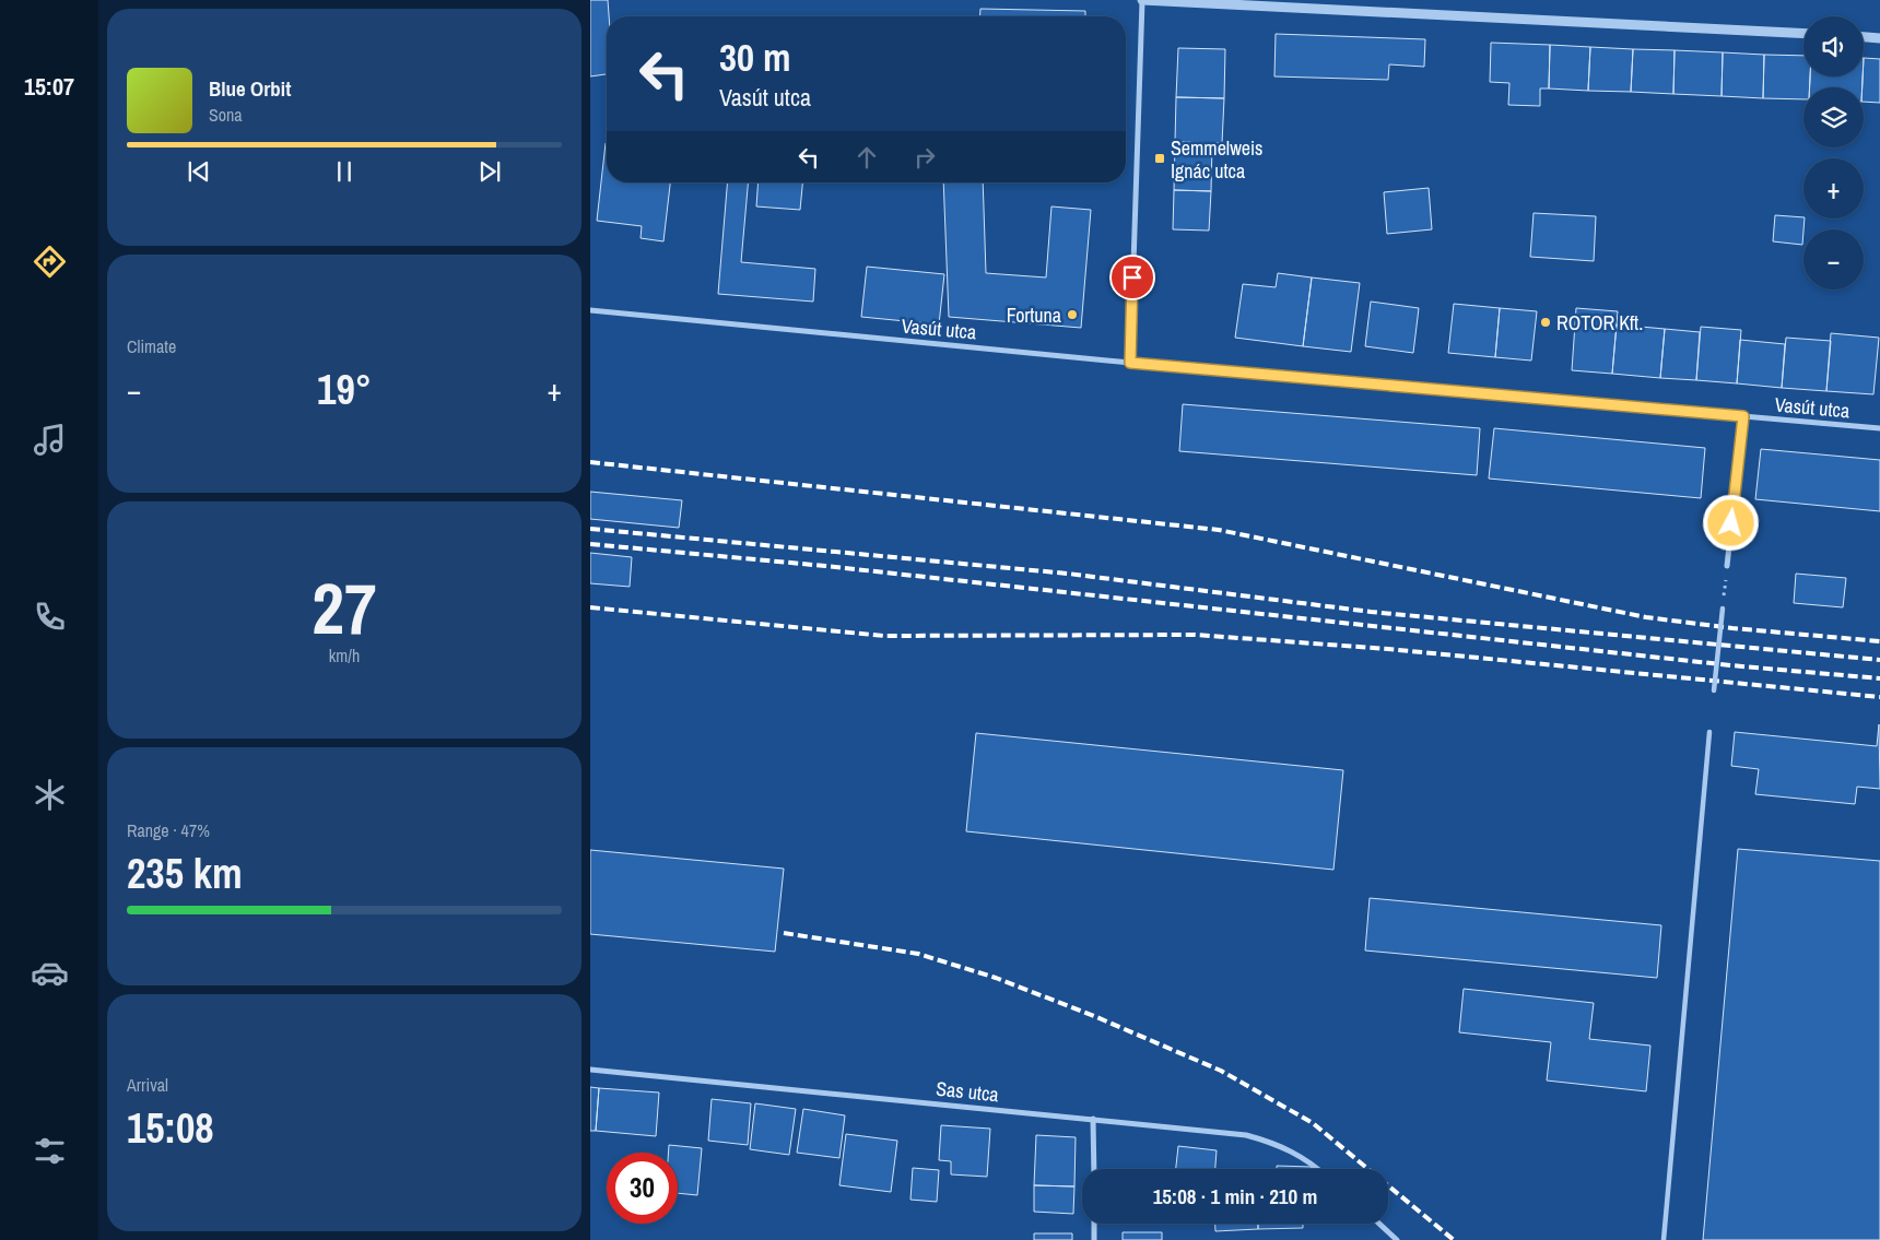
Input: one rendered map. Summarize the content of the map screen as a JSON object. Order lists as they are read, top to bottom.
{
  "streets": {
    "street": ["Vasút utca", "Sas utca"]
  },
  "places": {
    "transit": ["Semmelweis Ignác utca"],
    "other": ["Fortuna", "ROTOR Kft."]
  },
  "page": {
    "tabs": "15:07",
    "map_buttons": ["+", "−"],
    "turn": ["30 m", "Vasút utca"],
    "song": ["Blue Orbit", "Sona"],
    "tile": [
      "Climate",
      ["27", "km/h"],
      ["Range · 47%", "235 km"],
      ["Arrival", "15:08"]
    ],
    "heat": ["−", "19°", "+"],
    "limit": "30",
    "trip": "15:08 · 1 min · 210 m"
  }
}
